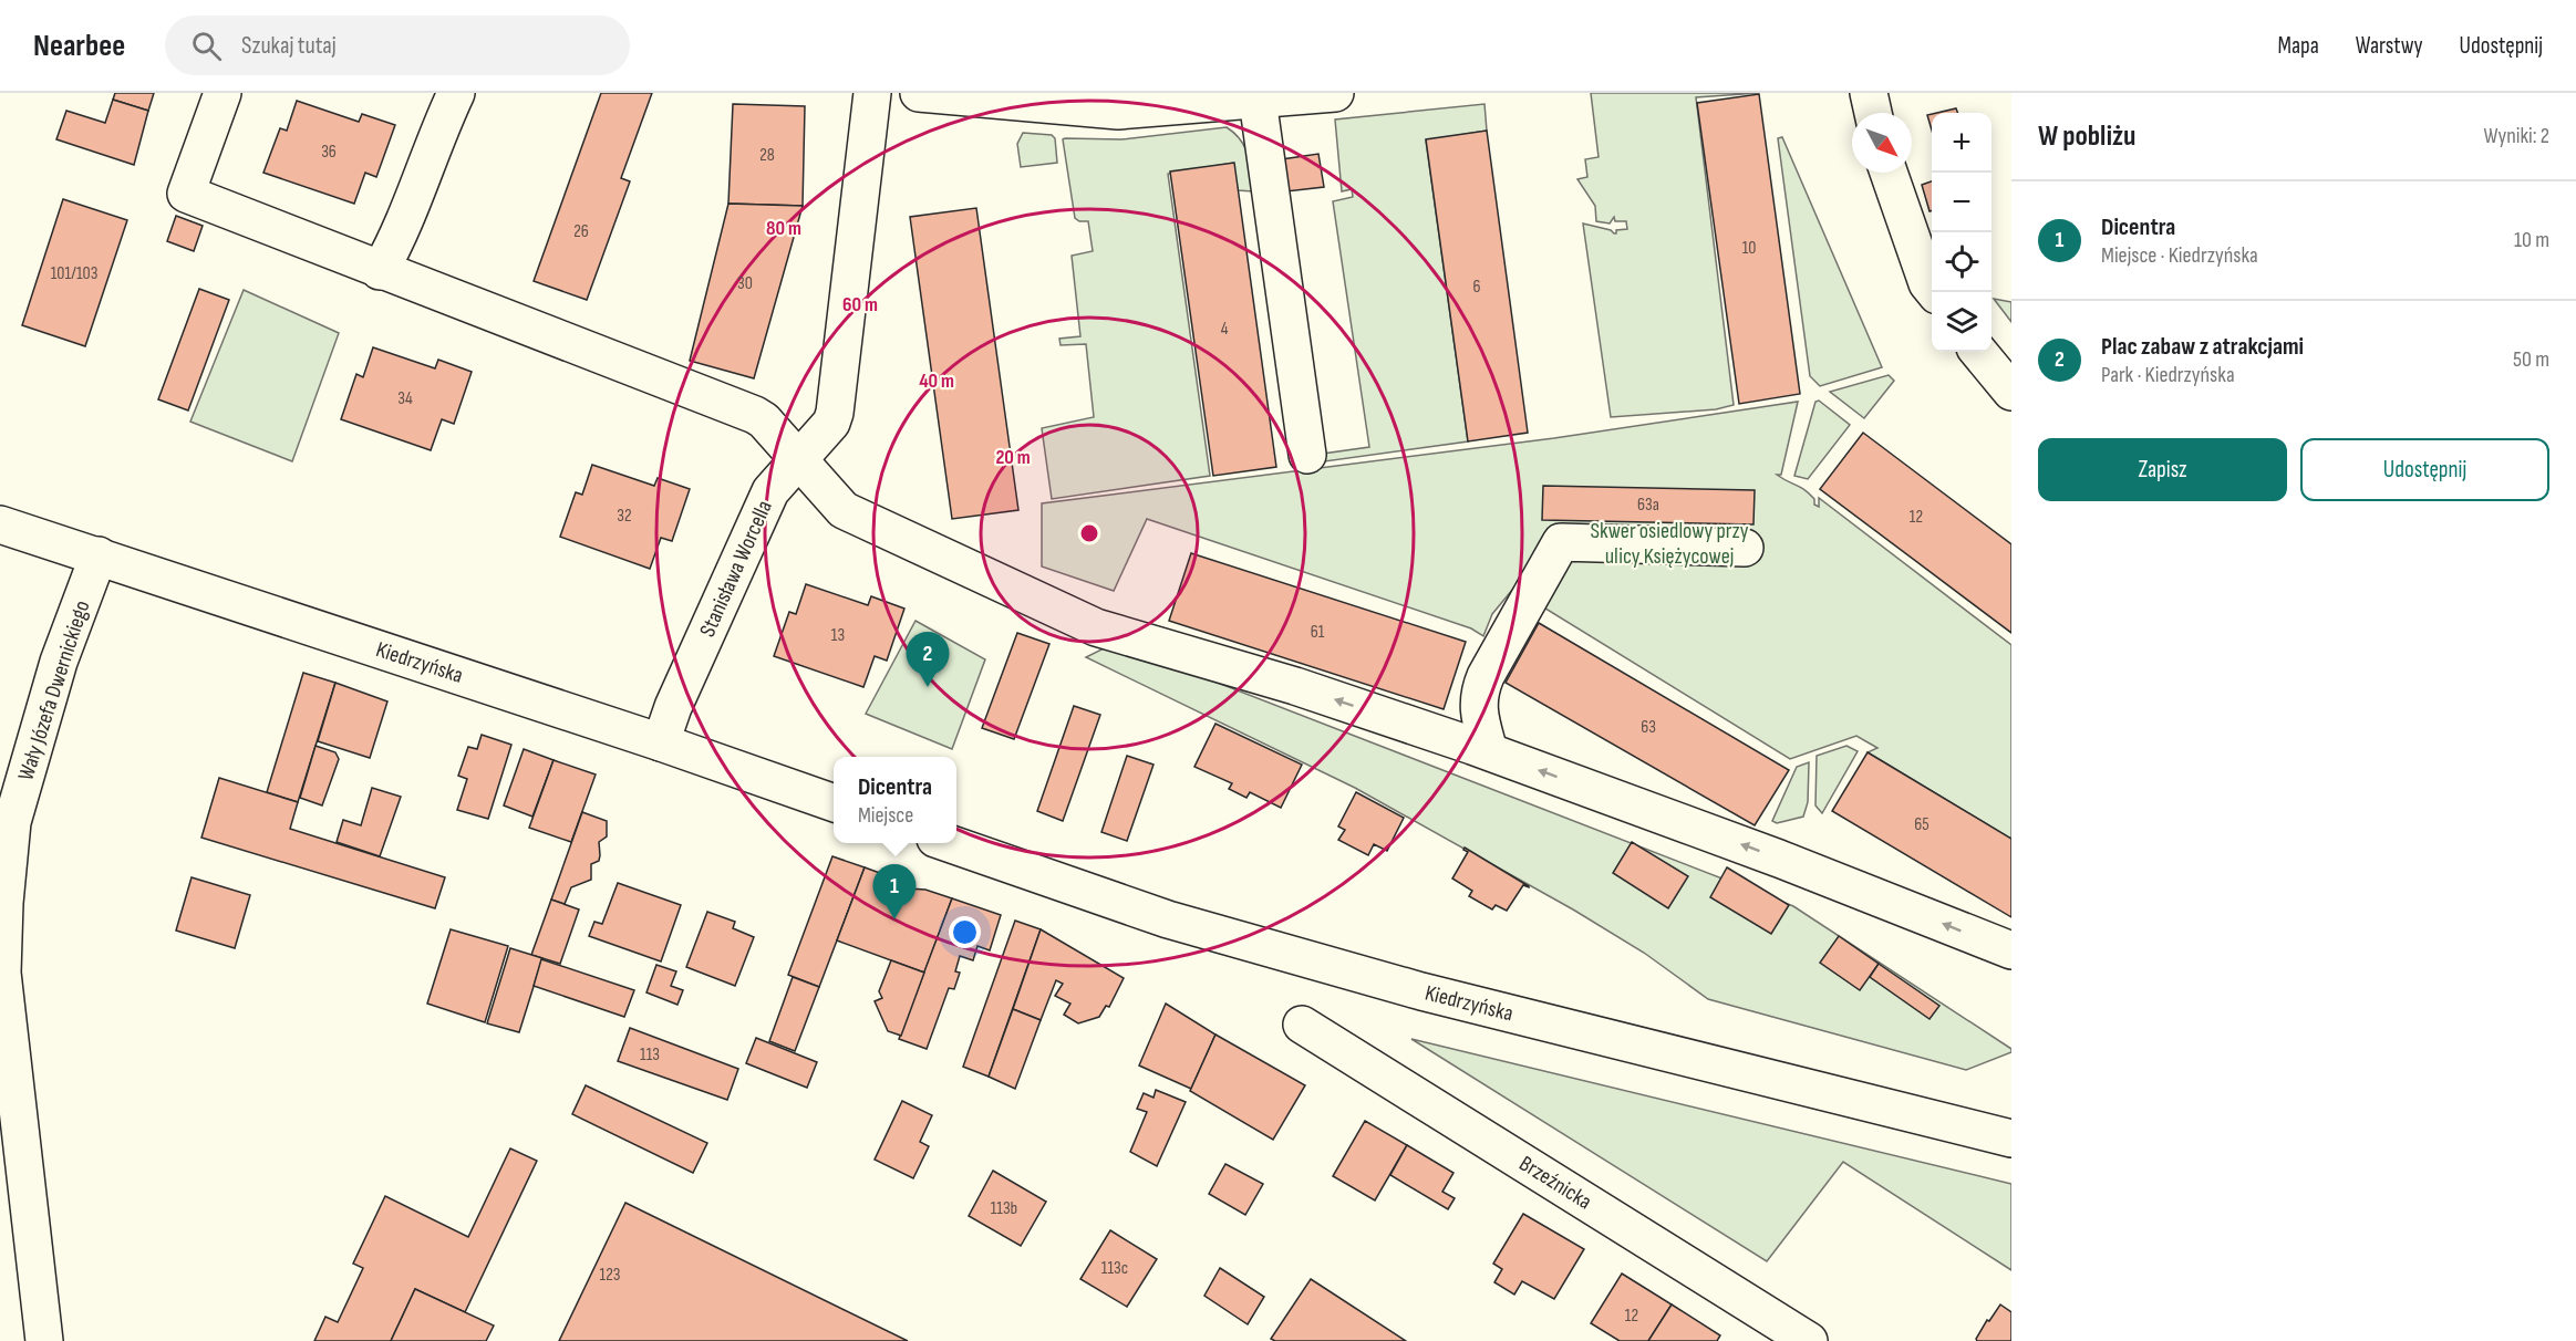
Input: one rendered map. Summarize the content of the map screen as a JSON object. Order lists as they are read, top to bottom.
{
  "streets": {
    "street": [
      "Stanisława Worcella",
      "Kiedrzyńska",
      "Wały Józefa Dwernickiego",
      "Brzeźnicka"
    ]
  },
  "crossings": [
    ["Stanisława Worcella", "Kiedrzyńska"],
    ["Kiedrzyńska", "Wały Józefa Dwernickiego"]
  ],
  "parks": ["Skwer osiedlowy przy ulicy Księżycowej"],
  "house_numbers": [
    "36",
    "28",
    "26",
    "10",
    "101/103",
    "30",
    "6",
    "4",
    "34",
    "63a",
    "32",
    "12",
    "61",
    "13",
    "63",
    "65",
    "113",
    "113b",
    "113c",
    "123",
    "12"
  ],
  "north": "bottom right",
  "page": {
    "header": "Nearbee",
    "search": "Szukaj tutaj",
    "nav": ["Mapa", "Warstwy", "Udostępnij"],
    "heading": ["W pobliżu", "Wyniki: 2"],
    "map_buttons": ["+", "−"],
    "list": [
      {
        "mark": "1",
        "name": "Dicentra",
        "note": "Miejsce · Kiedrzyńska",
        "value": "10 m"
      },
      {
        "mark": "2",
        "name": "Plac zabaw z atrakcjami",
        "note": "Park · Kiedrzyńska",
        "value": "50 m"
      }
    ],
    "buttons": ["Zapisz", "Udostępnij"],
    "pins": ["2", "1"],
    "popup": ["Dicentra", "Miejsce"]
  },
  "rings": [
    "80 m",
    "60 m",
    "40 m",
    "20 m"
  ]
}
